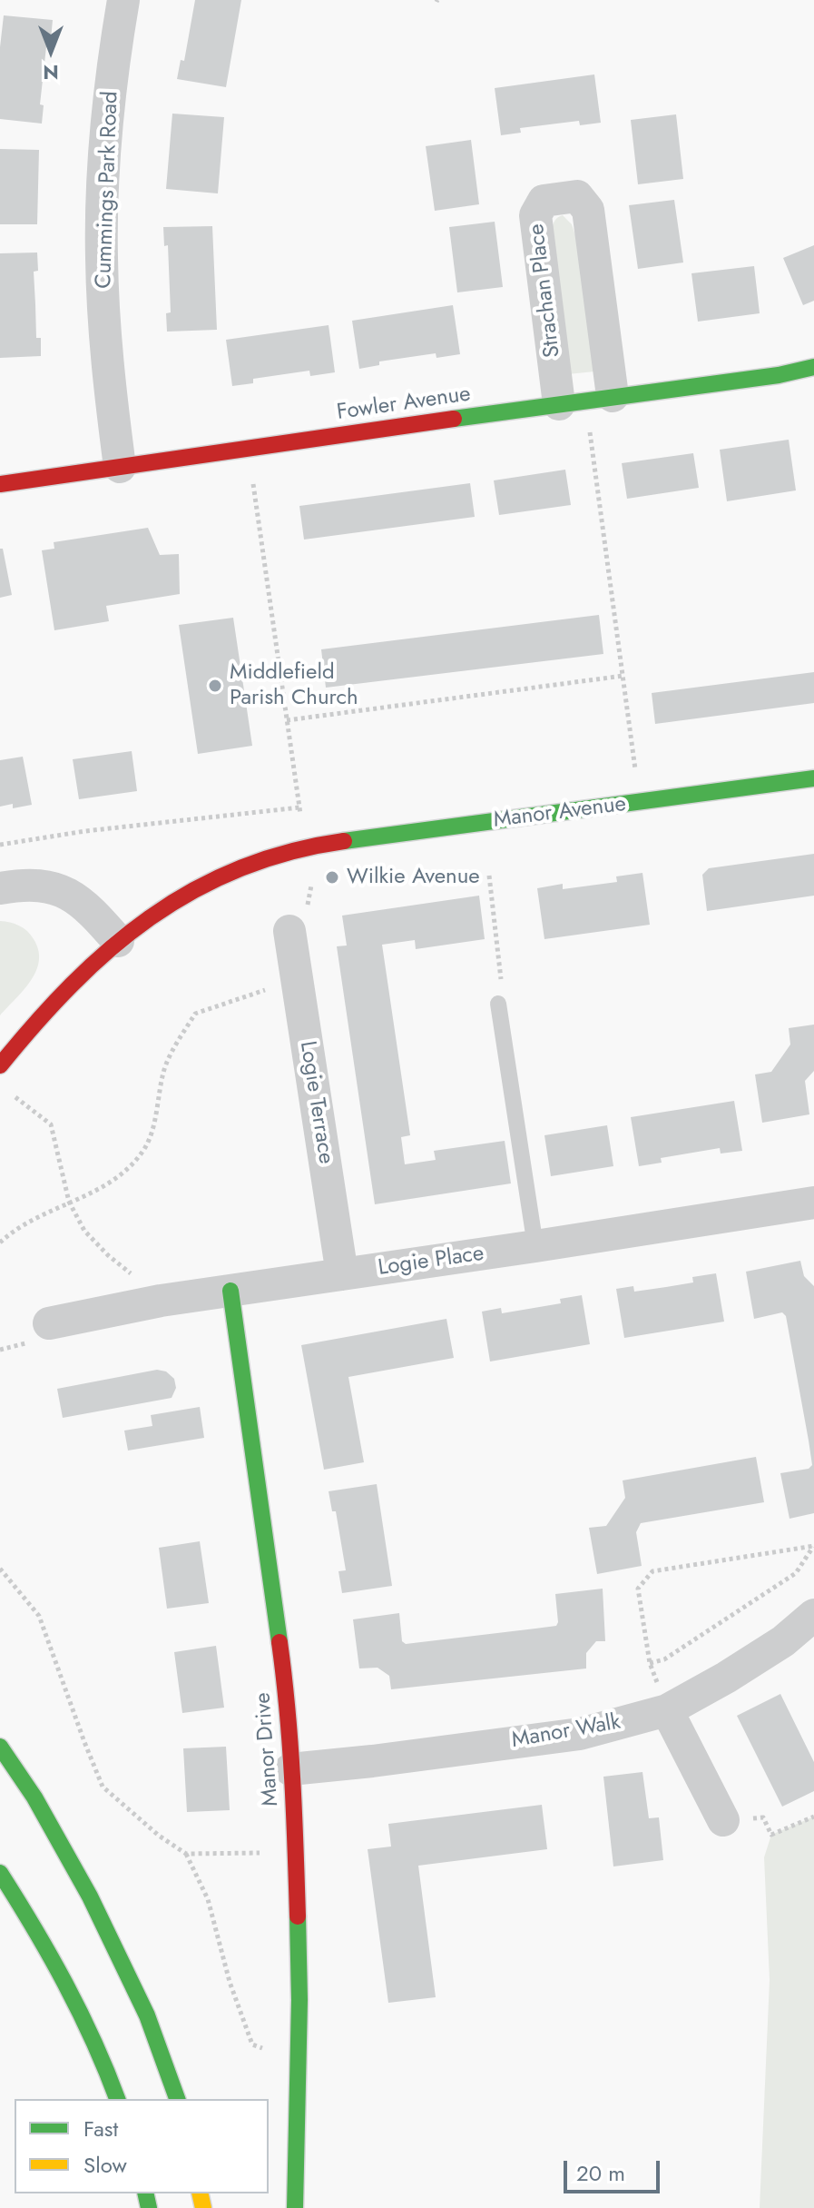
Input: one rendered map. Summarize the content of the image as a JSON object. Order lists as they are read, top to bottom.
{
  "streets": {
    "street": [
      "Cummings Park Road",
      "Strachan Place",
      "Fowler Avenue",
      "Manor Avenue",
      "Logie Terrace",
      "Logie Place",
      "Manor Walk",
      "Manor Drive"
    ]
  },
  "crossings": [
    ["Cummings Park Road", "Fowler Avenue"],
    ["Strachan Place", "Fowler Avenue"],
    ["Logie Terrace", "Logie Place"],
    ["Logie Place", "Manor Drive"],
    ["Manor Walk", "Manor Drive"]
  ],
  "places": ["Middlefield Parish Church", "Wilkie Avenue"],
  "legend": ["Fast", "Slow"],
  "scale_bar": "20 m",
  "north": "bottom"
}
